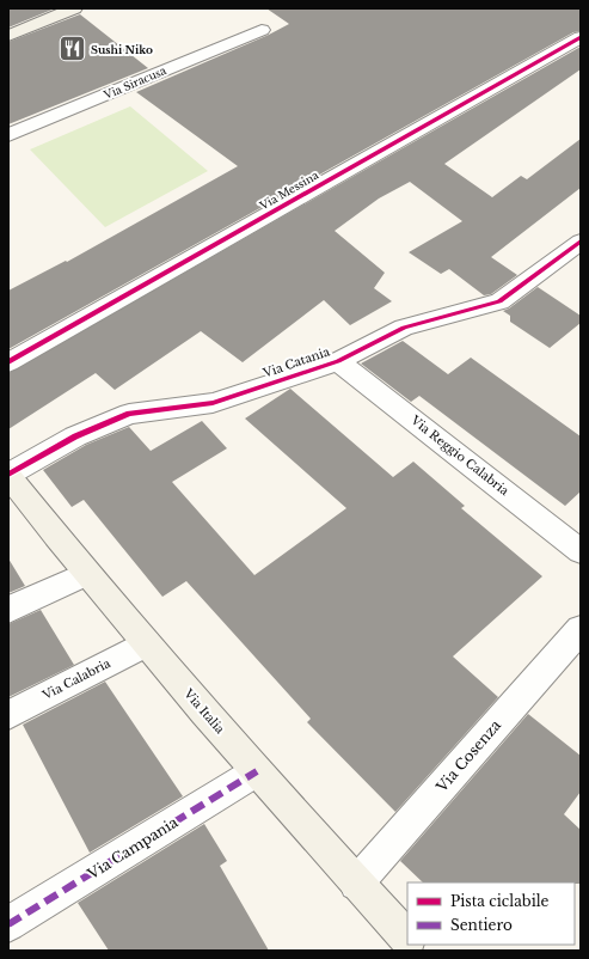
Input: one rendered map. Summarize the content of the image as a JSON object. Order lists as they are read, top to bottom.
{
  "streets": {
    "main road": ["Via Italia"],
    "street": [
      "Via Siracusa",
      "Via Messina",
      "Via Catania",
      "Via Reggio Calabria",
      "Via Calabria",
      "Via Cosenza",
      "Via Campania"
    ]
  },
  "crossings": [
    ["Via Catania", "Via Reggio Calabria"],
    ["Via Catania", "Via Italia"],
    ["Via Calabria", "Via Italia"],
    ["Via Italia", "Via Cosenza"],
    ["Via Italia", "Via Campania"]
  ],
  "places": {
    "restaurant": ["Sushi Niko"]
  },
  "legend": ["Pista ciclabile", "Sentiero"]
}
